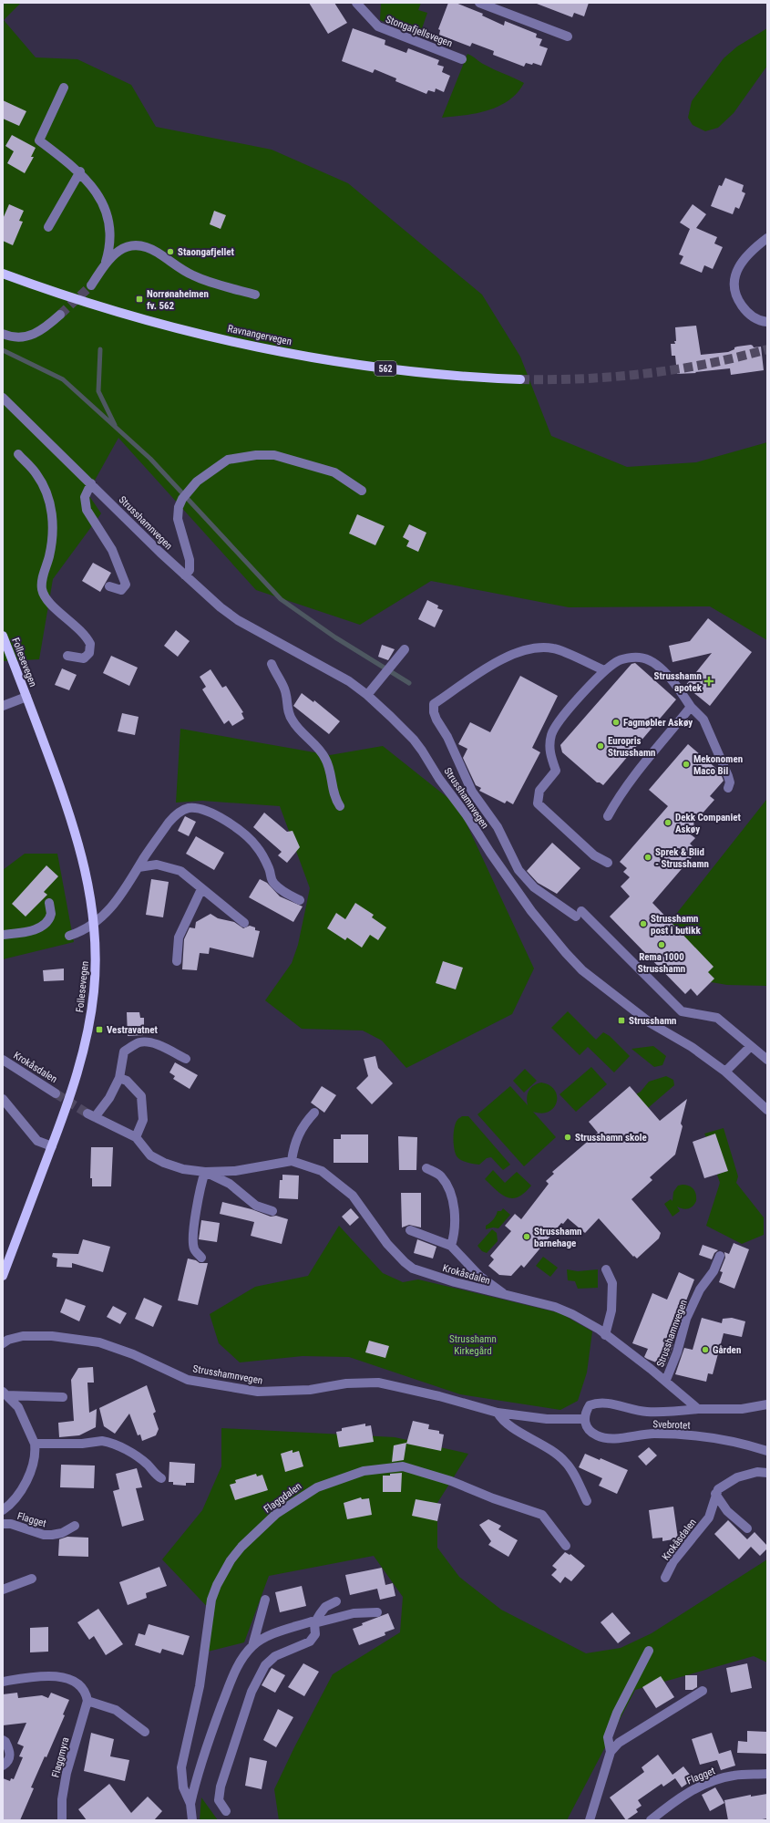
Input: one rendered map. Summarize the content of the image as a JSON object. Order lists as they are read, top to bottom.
{
  "streets": {
    "main road": ["Ravnangervegen", "562", "Follesevegen"],
    "street": [
      "Stongafjellsvegen",
      "Strusshamnvegen",
      "Krokåsdalen",
      "Svebrotet",
      "Flaggdalen",
      "Flagget",
      "Flaggmyra"
    ]
  },
  "crossings": [
    ["Strusshamnvegen", "Krokåsdalen"],
    ["Strusshamnvegen", "Svebrotet"]
  ],
  "parks": ["Strusshamn Kirkegård"],
  "places": {
    "other": [
      "Staongafjellet",
      "Fagmøbler Askøy",
      "Europris Strusshamn",
      "Mekonomen Maco Bil",
      "Dekk Companiet Askøy",
      "Sprek & Blid - Strusshamn",
      "Strusshamn post i butikk",
      "Rema 1000 Strusshamn",
      "Strusshamn skole",
      "Strusshamn barnehage",
      "Gården"
    ],
    "transit": ["Norrønaheimen fv. 562", "Strusshamn", "Vestravatnet"],
    "health": ["Strusshamn apotek"]
  }
}
